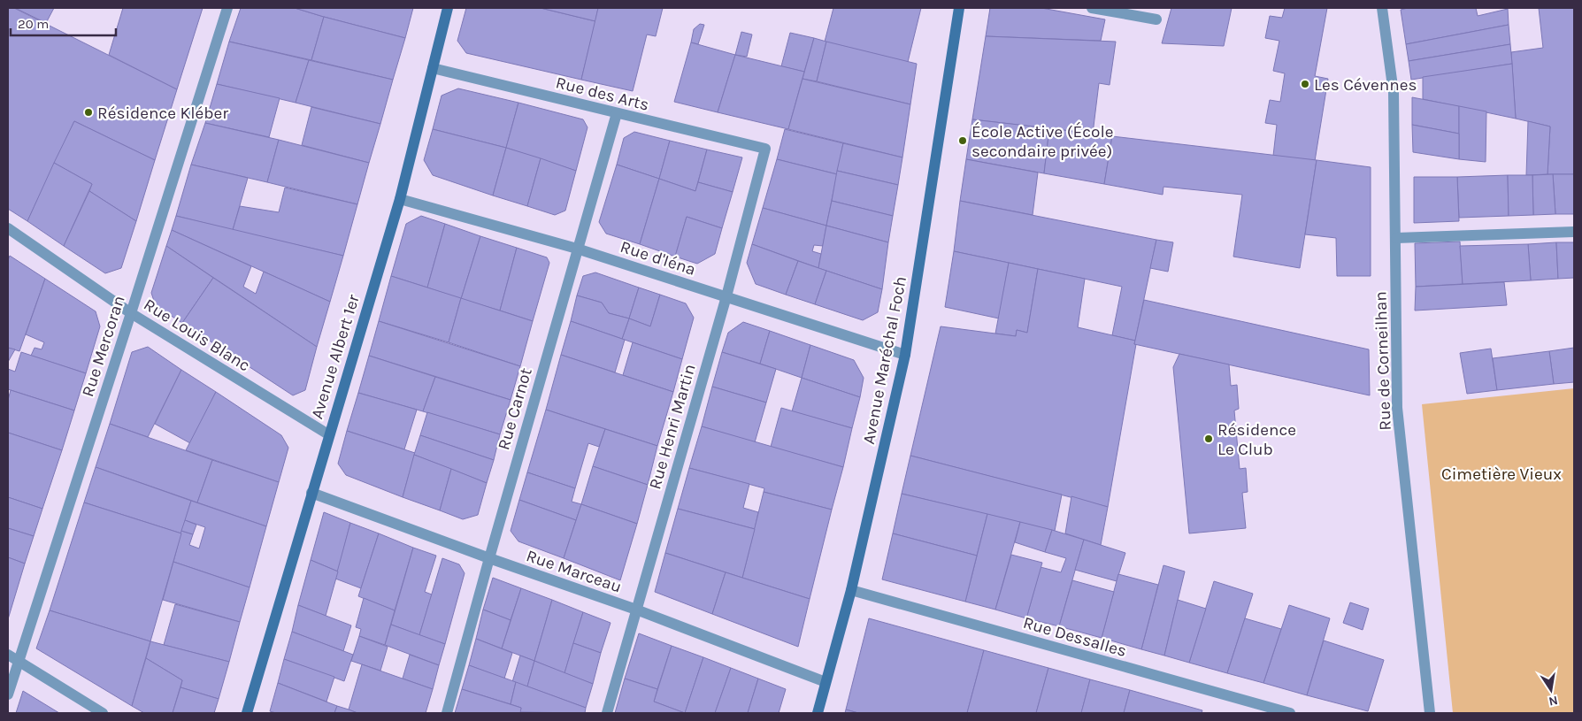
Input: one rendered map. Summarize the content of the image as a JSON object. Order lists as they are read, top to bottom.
{
  "streets": {
    "main road": ["Avenue Albert 1er", "Avenue Maréchal Foch"],
    "street": [
      "Rue des Arts",
      "Rue d'Iéna",
      "Rue Louis Blanc",
      "Rue Mercoran",
      "Rue de Corneilhan",
      "Rue Carnot",
      "Rue Henri Martin",
      "Rue Marceau",
      "Rue Dessalles"
    ]
  },
  "crossings": [
    ["Rue des Arts", "Avenue Albert 1er"],
    ["Rue des Arts", "Rue Carnot"],
    ["Rue des Arts", "Rue Henri Martin"],
    ["Rue d'Iéna", "Avenue Albert 1er"],
    ["Rue d'Iéna", "Avenue Maréchal Foch"],
    ["Rue d'Iéna", "Rue Carnot"],
    ["Rue d'Iéna", "Rue Henri Martin"],
    ["Rue Louis Blanc", "Rue Mercoran"],
    ["Rue Louis Blanc", "Avenue Albert 1er"],
    ["Avenue Albert 1er", "Rue Marceau"],
    ["Avenue Maréchal Foch", "Rue Marceau"],
    ["Avenue Maréchal Foch", "Rue Dessalles"],
    ["Rue Carnot", "Rue Marceau"],
    ["Rue Henri Martin", "Rue Marceau"]
  ],
  "parks": ["Cimetière Vieux"],
  "places": [
    "Les Cévennes",
    "Résidence Kléber",
    "École Active (École secondaire privée)",
    "Résidence Le Club"
  ],
  "scale_bar": "20 m",
  "north": "bottom"
}
